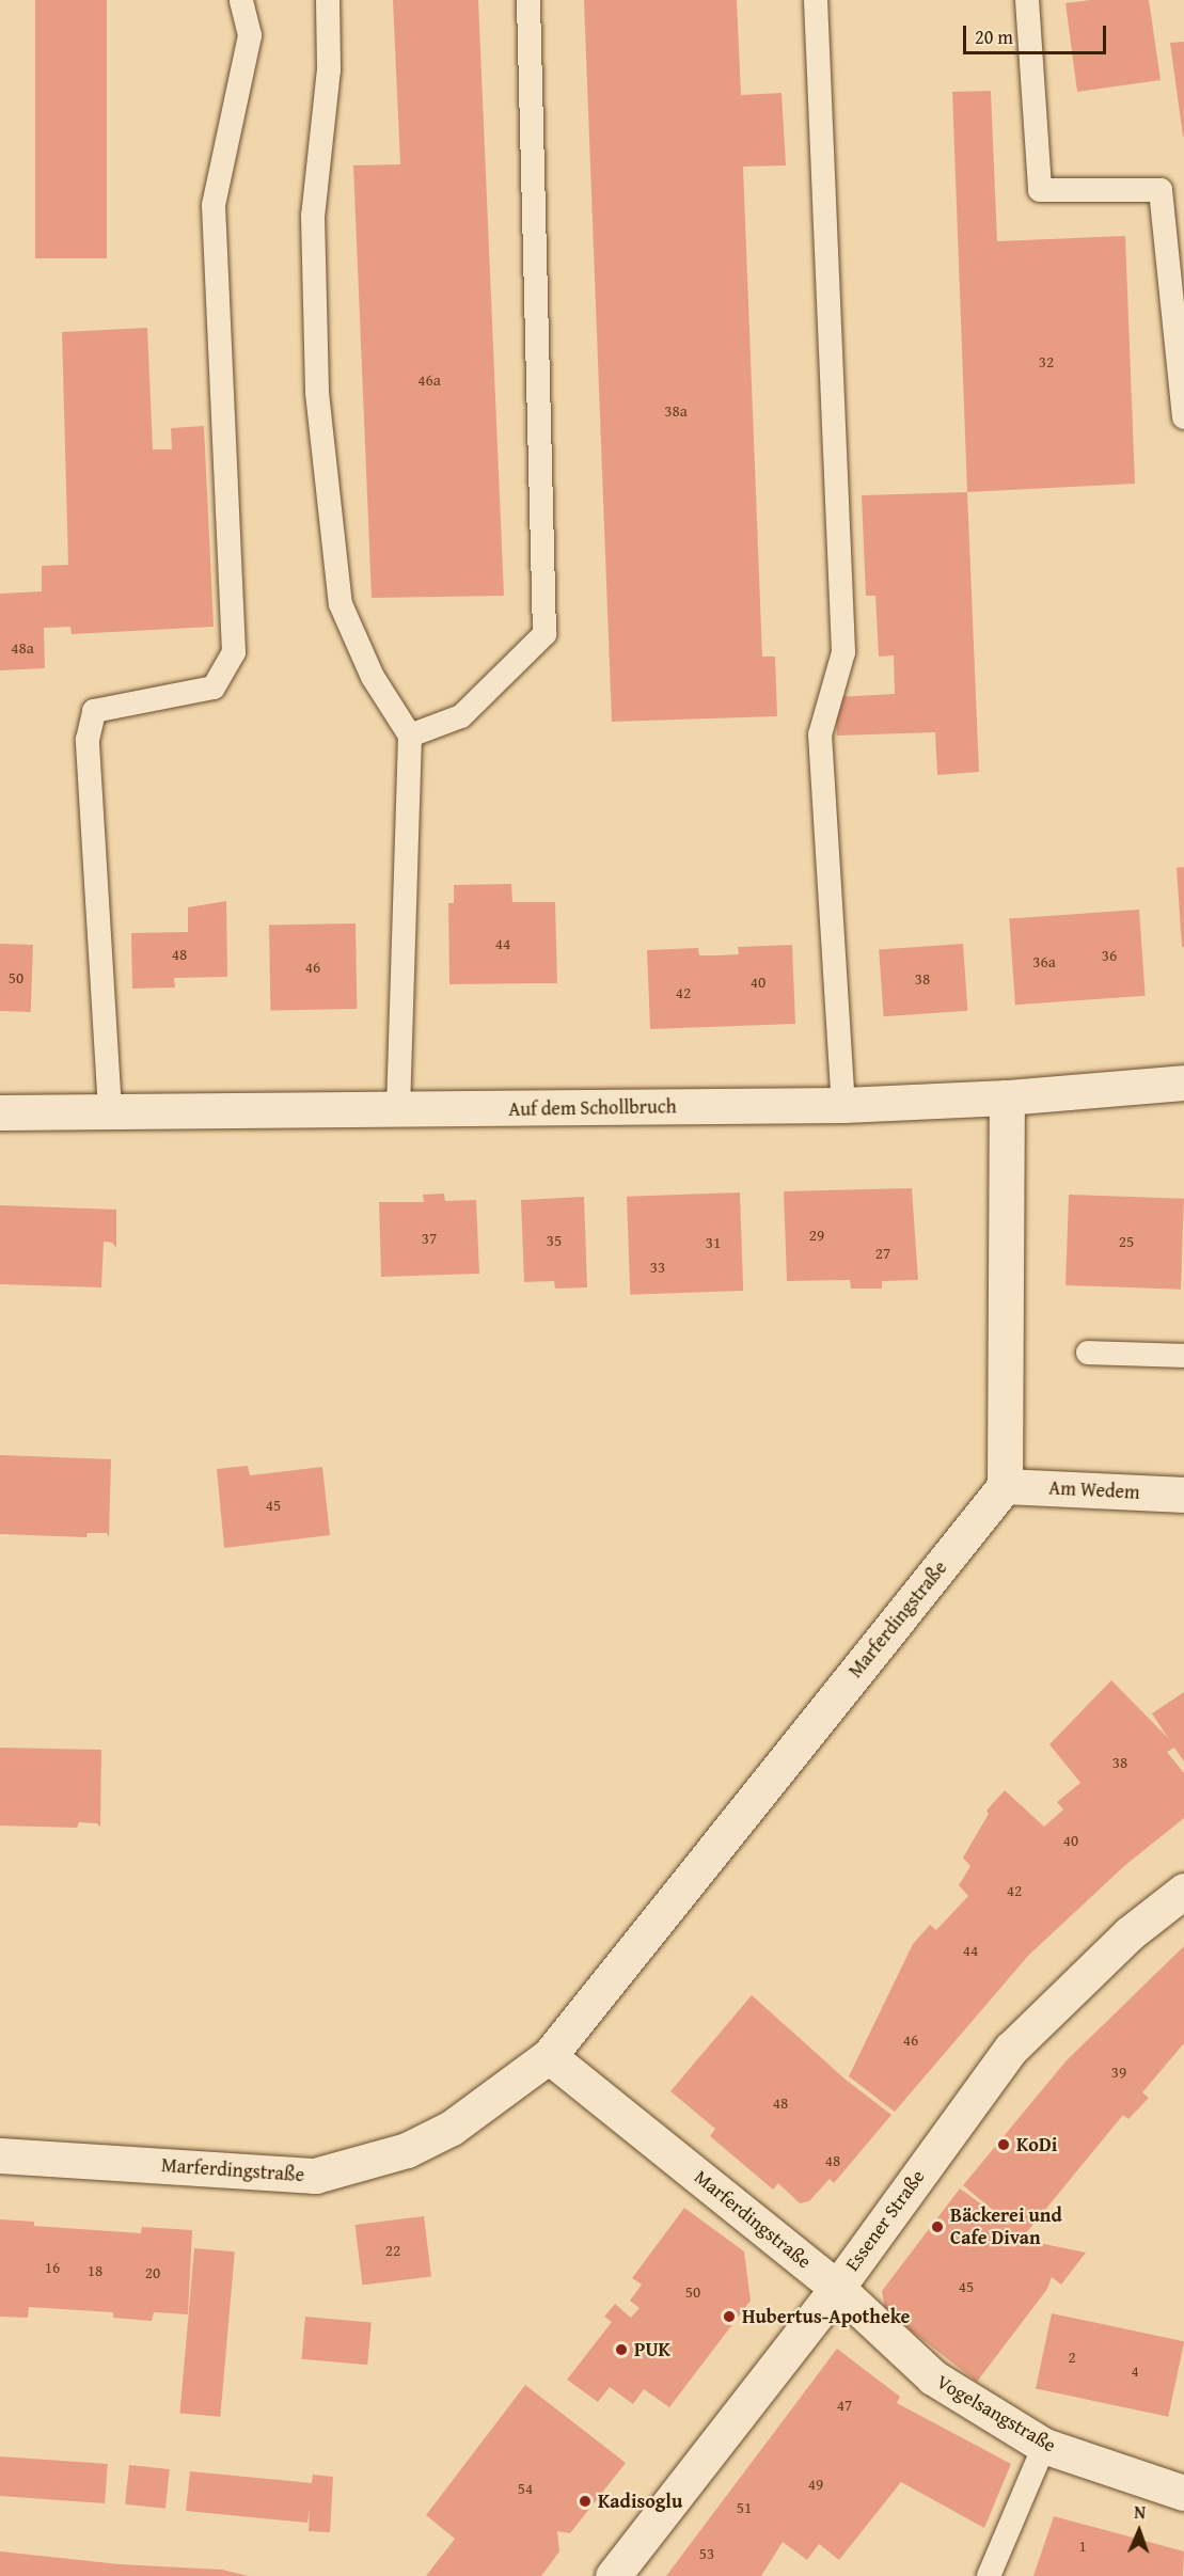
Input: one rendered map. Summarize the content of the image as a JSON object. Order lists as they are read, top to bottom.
{
  "streets": {
    "street": [
      "Auf dem Schollbruch",
      "Am Wedem",
      "Marferdingstraße",
      "Essener Straße",
      "Vogelsangstraße"
    ]
  },
  "crossings": [
    ["Am Wedem", "Marferdingstraße"],
    ["Marferdingstraße", "Essener Straße"],
    ["Marferdingstraße", "Vogelsangstraße"],
    ["Essener Straße", "Vogelsangstraße"]
  ],
  "places": [
    "KoDi",
    "Bäckerei und Cafe Divan",
    "Hubertus-Apotheke",
    "PUK",
    "Kadisoglu"
  ],
  "house_numbers": [
    "32",
    "46a",
    "38a",
    "48a",
    "44",
    "48",
    "36",
    "36a",
    "46",
    "50",
    "38",
    "40",
    "42",
    "29",
    "37",
    "35",
    "25",
    "31",
    "27",
    "33",
    "45",
    "38",
    "40",
    "42",
    "44",
    "46",
    "39",
    "48",
    "48",
    "22",
    "16",
    "18",
    "20",
    "45",
    "50",
    "2",
    "4",
    "47",
    "49",
    "54",
    "51",
    "1",
    "53"
  ],
  "scale_bar": "20 m",
  "north": "top"
}
